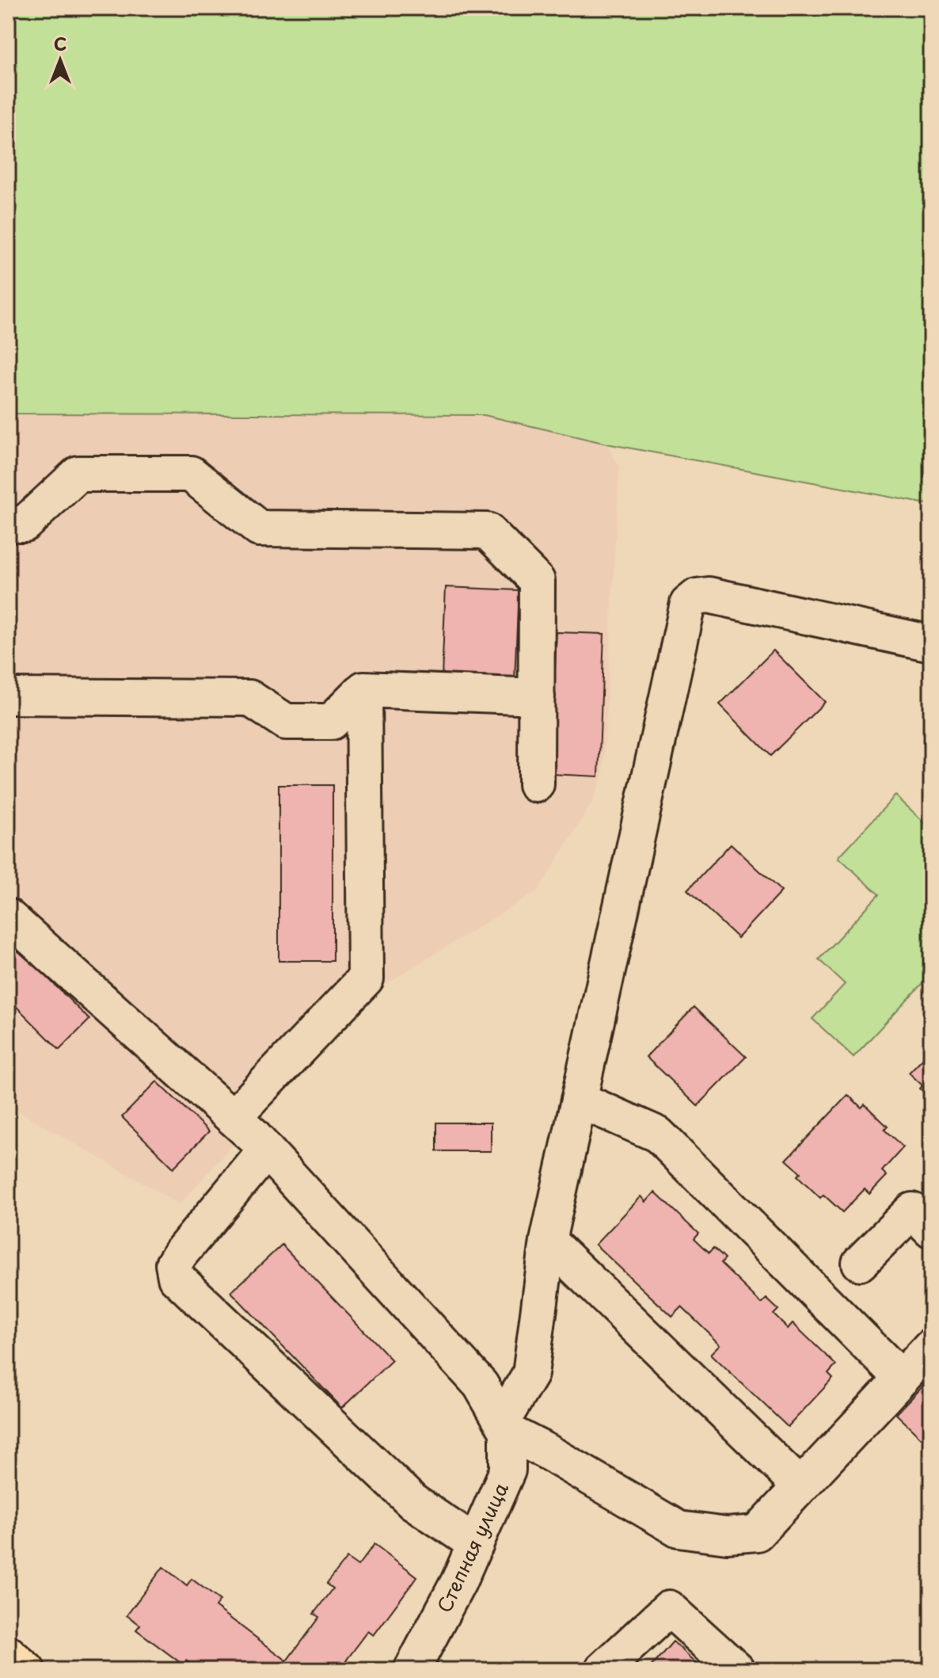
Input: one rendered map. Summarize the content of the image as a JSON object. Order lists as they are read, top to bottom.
{
  "streets": {
    "street": ["Степная улица"]
  },
  "north": "top"
}
